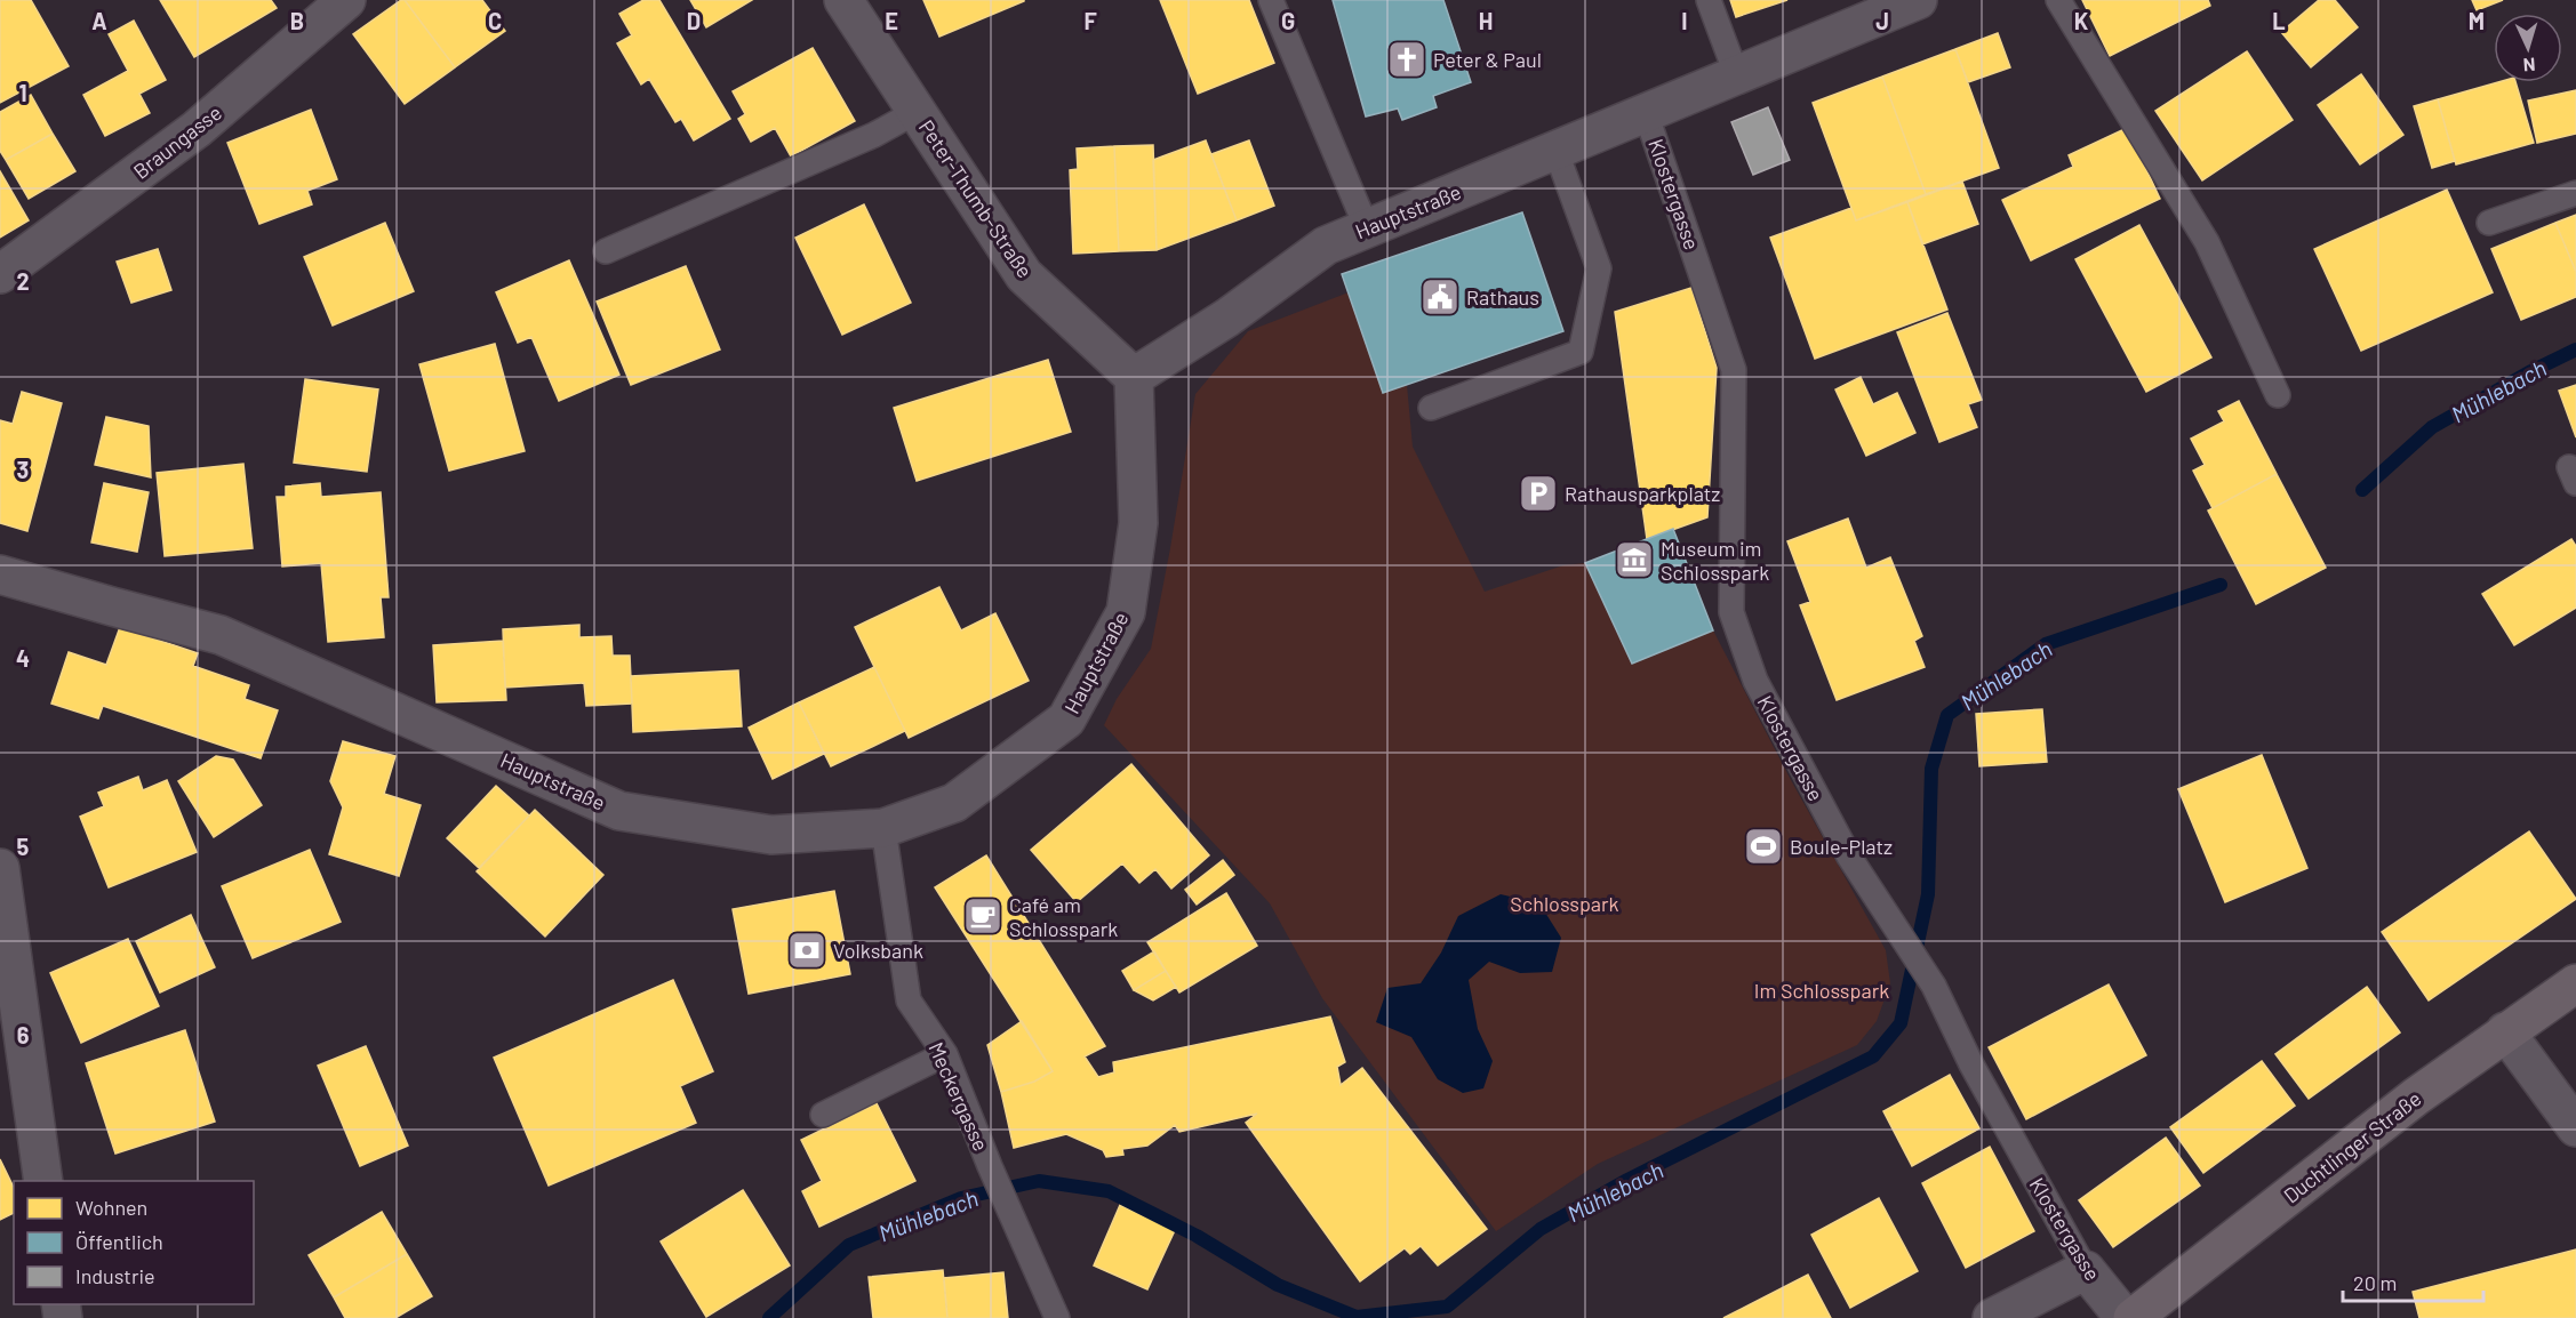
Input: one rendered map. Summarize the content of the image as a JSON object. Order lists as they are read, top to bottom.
{
  "streets": {
    "main road": ["Duchtlinger Straße"],
    "street": [
      "Braungasse",
      "Klostergasse",
      "Peter-Thumb-Straße",
      "Hauptstraße"
    ],
    "lane": ["Meckergasse"]
  },
  "crossings": [
    ["Klostergasse", "Hauptstraße"],
    ["Peter-Thumb-Straße", "Hauptstraße"],
    ["Hauptstraße", "Meckergasse"]
  ],
  "water": ["Mühlebach"],
  "parks": ["Schlosspark", "Im Schlosspark"],
  "places": {
    "church": ["Peter & Paul"],
    "public building": ["Rathaus"],
    "parking": ["Rathausparkplatz"],
    "museum": ["Museum im Schlosspark"],
    "sports": ["Boule-Platz"],
    "cafe": ["Café am Schlosspark"],
    "bank": ["Volksbank"]
  },
  "legend": ["Wohnen", "Öffentlich", "Industrie"],
  "scale_bar": "20 m",
  "north": "bottom",
  "grid": {
    "columns": [
      "A",
      "B",
      "C",
      "D",
      "E",
      "F",
      "G",
      "H",
      "I",
      "J",
      "K",
      "L",
      "M"
    ],
    "rows": [
      "1",
      "2",
      "3",
      "4",
      "5",
      "6"
    ]
  }
}
